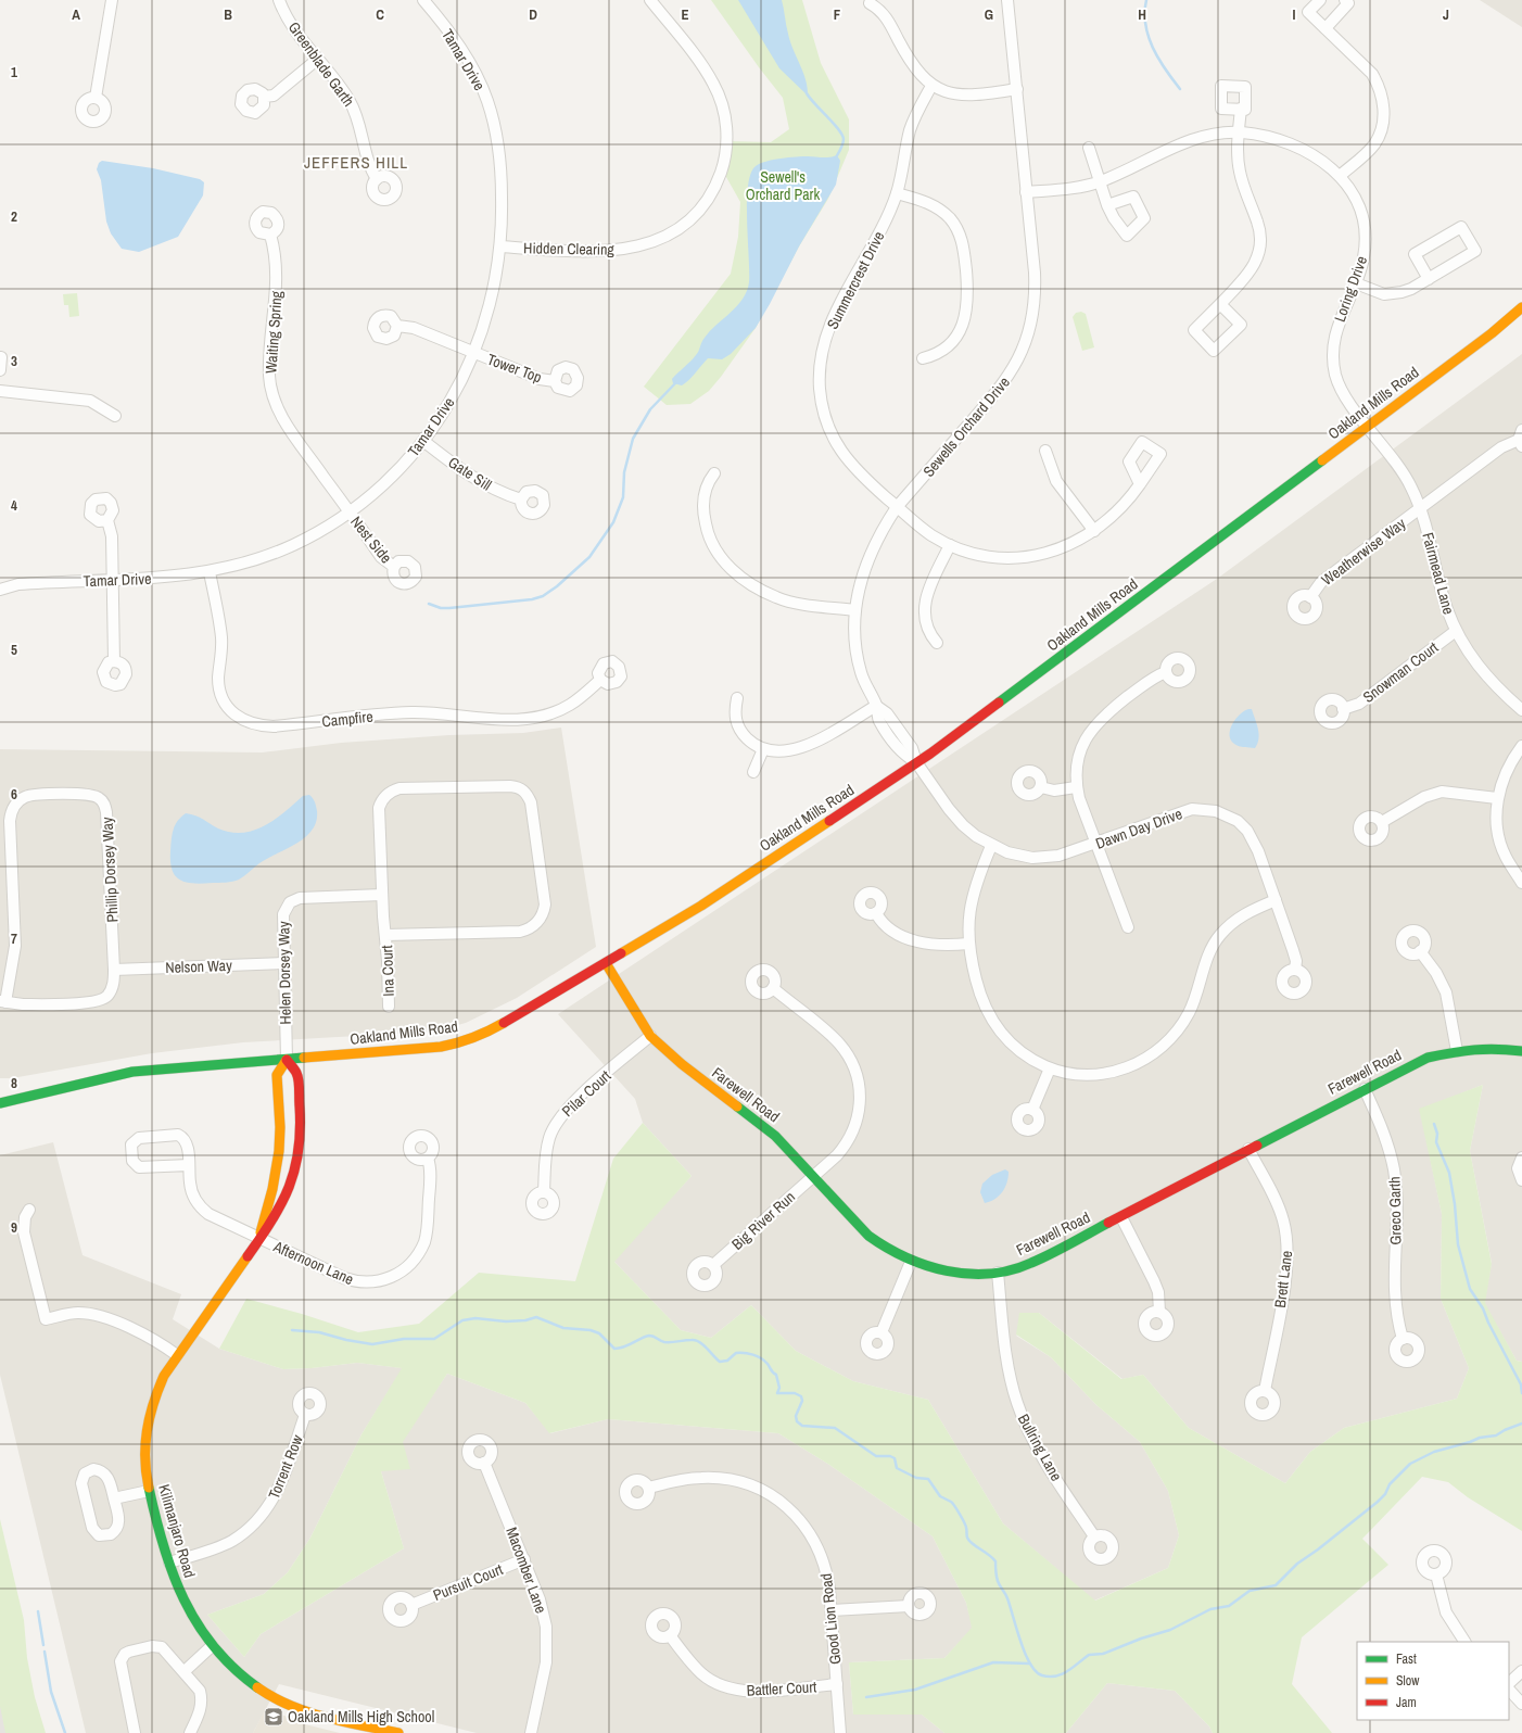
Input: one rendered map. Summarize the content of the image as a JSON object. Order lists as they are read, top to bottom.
{
  "streets": {
    "street": [
      "Tamar Drive",
      "Greenblade Garth",
      "Hidden Clearing",
      "Summercrest Drive",
      "Loring Drive",
      "Waiting Spring",
      "Tower Top",
      "Oakland Mills Road",
      "Sewells Orchard Drive",
      "Gate Sill",
      "Nest Side",
      "Weatherwise Way",
      "Fairmead Lane",
      "Snowman Court",
      "Campfire",
      "Dawn Day Drive",
      "Phillip Dorsey Way",
      "Nelson Way",
      "Ina Court",
      "Helen Dorsey Way",
      "Farewell Road",
      "Pilar Court",
      "Greco Garth",
      "Big River Run",
      "Afternoon Lane",
      "Brett Lane",
      "Bullring Lane",
      "Torrent Row",
      "Kilimanjaro Road",
      "Macomber Lane",
      "Pursuit Court",
      "Good Lion Road",
      "Battler Court"
    ]
  },
  "crossings": [
    ["Tamar Drive", "Hidden Clearing"],
    ["Tamar Drive", "Waiting Spring"],
    ["Tamar Drive", "Tower Top"],
    ["Tamar Drive", "Gate Sill"],
    ["Tamar Drive", "Nest Side"],
    ["Tamar Drive", "Campfire"],
    ["Summercrest Drive", "Sewells Orchard Drive"],
    ["Loring Drive", "Oakland Mills Road"],
    ["Loring Drive", "Sewells Orchard Drive"],
    ["Loring Drive", "Fairmead Lane"],
    ["Waiting Spring", "Nest Side"],
    ["Oakland Mills Road", "Sewells Orchard Drive"],
    ["Oakland Mills Road", "Fairmead Lane"],
    ["Oakland Mills Road", "Dawn Day Drive"],
    ["Oakland Mills Road", "Helen Dorsey Way"],
    ["Oakland Mills Road", "Farewell Road"],
    ["Oakland Mills Road", "Kilimanjaro Road"],
    ["Sewells Orchard Drive", "Dawn Day Drive"],
    ["Weatherwise Way", "Fairmead Lane"],
    ["Fairmead Lane", "Snowman Court"],
    ["Phillip Dorsey Way", "Nelson Way"],
    ["Nelson Way", "Helen Dorsey Way"],
    ["Ina Court", "Helen Dorsey Way"],
    ["Helen Dorsey Way", "Kilimanjaro Road"],
    ["Farewell Road", "Pilar Court"],
    ["Farewell Road", "Greco Garth"],
    ["Farewell Road", "Big River Run"],
    ["Farewell Road", "Brett Lane"],
    ["Farewell Road", "Bullring Lane"],
    ["Afternoon Lane", "Kilimanjaro Road"],
    ["Torrent Row", "Kilimanjaro Road"],
    ["Macomber Lane", "Pursuit Court"],
    ["Good Lion Road", "Battler Court"]
  ],
  "districts": ["JEFFERS HILL"],
  "parks": ["Sewell's Orchard Park"],
  "places": {
    "school or university": ["Oakland Mills High School"]
  },
  "legend": ["Fast", "Slow", "Jam"],
  "grid": {
    "columns": [
      "A",
      "B",
      "C",
      "D",
      "E",
      "F",
      "G",
      "H",
      "I",
      "J"
    ],
    "rows": [
      "1",
      "2",
      "3",
      "4",
      "5",
      "6",
      "7",
      "8",
      "9"
    ]
  }
}
